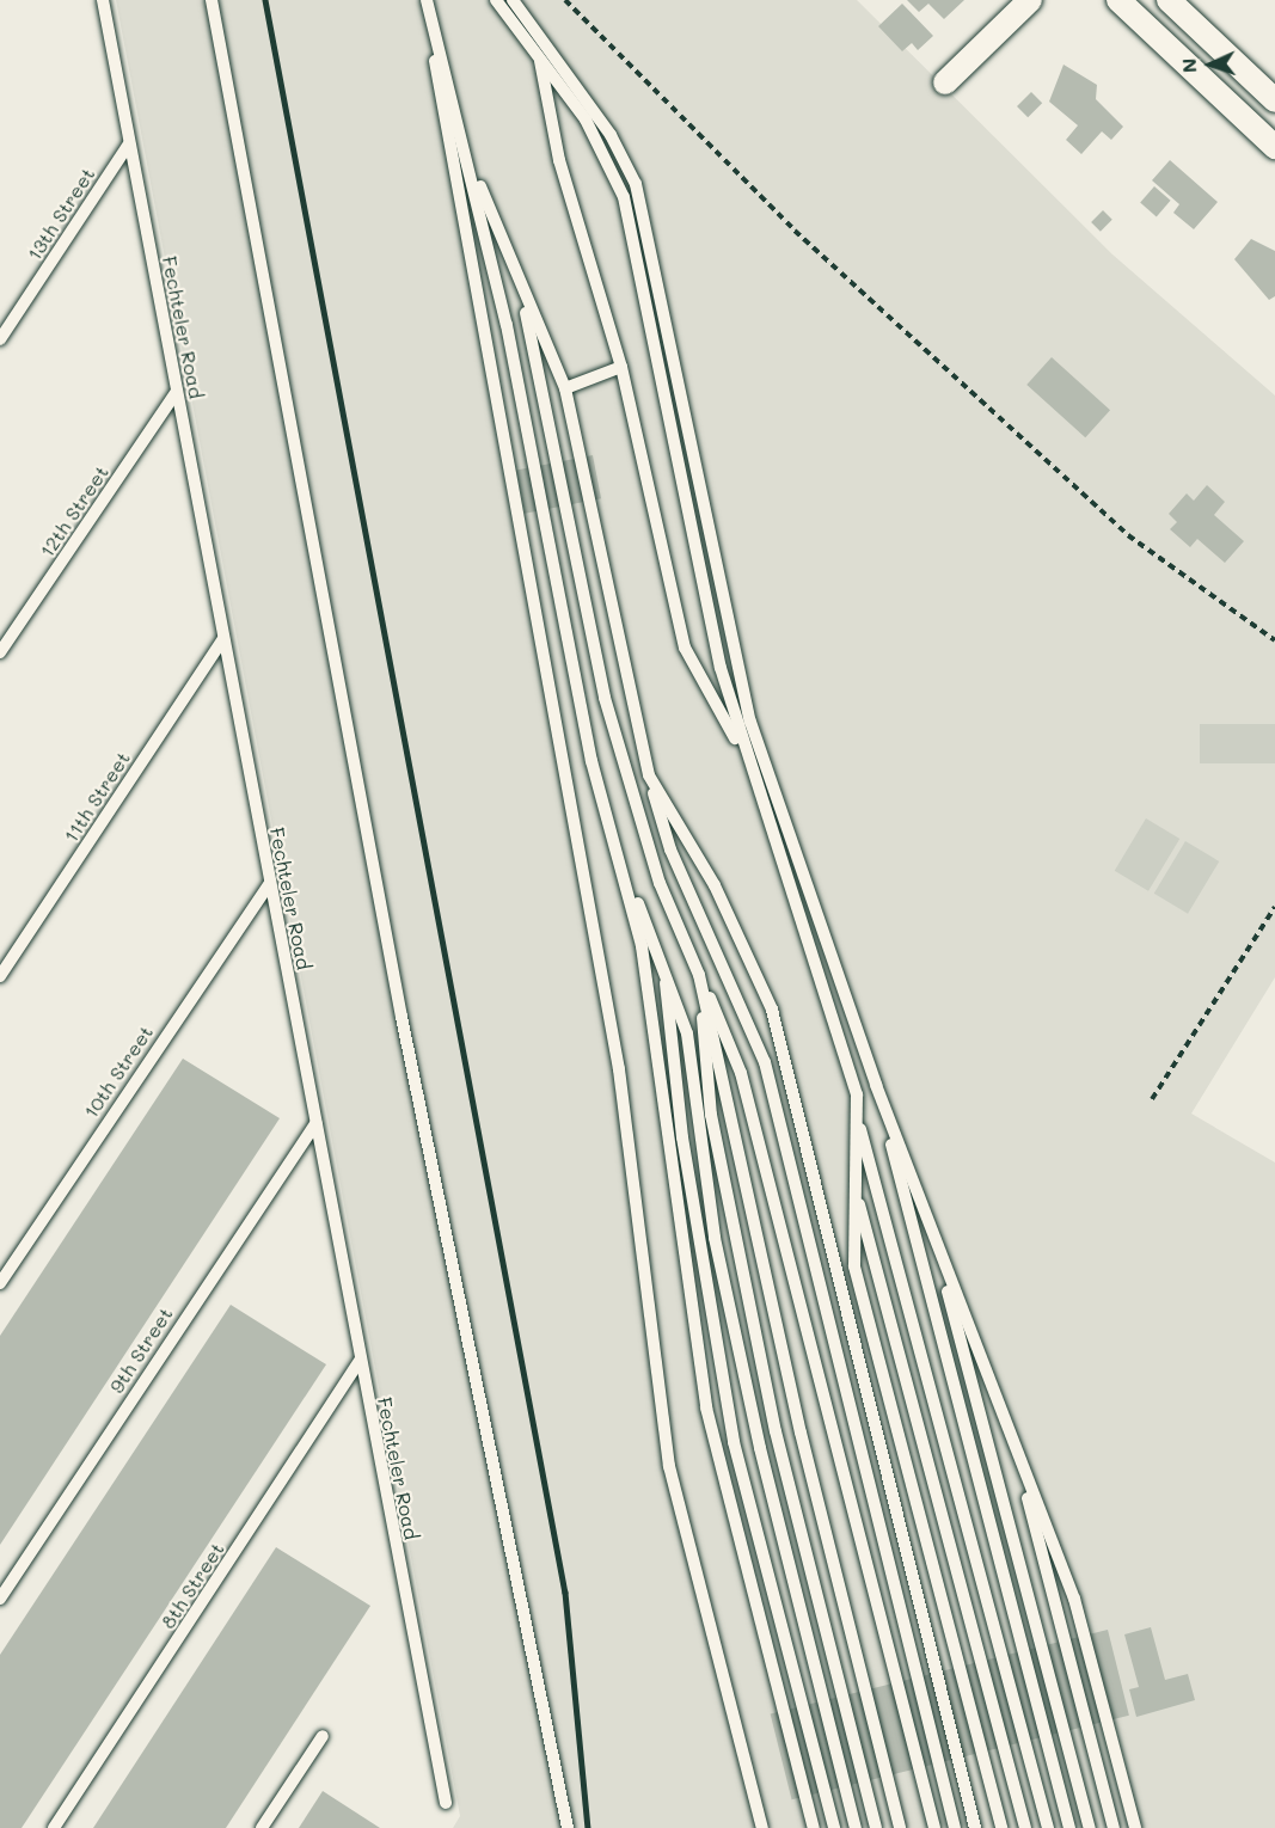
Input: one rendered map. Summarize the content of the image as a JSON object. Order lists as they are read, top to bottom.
{
  "streets": {
    "lane": [
      "13th Street",
      "Fechteler Road",
      "12th Street",
      "11th Street",
      "10th Street",
      "9th Street",
      "8th Street"
    ]
  },
  "crossings": [
    ["13th Street", "Fechteler Road"],
    ["Fechteler Road", "12th Street"],
    ["Fechteler Road", "11th Street"],
    ["Fechteler Road", "10th Street"],
    ["Fechteler Road", "9th Street"],
    ["Fechteler Road", "8th Street"]
  ],
  "north": "left"
}
